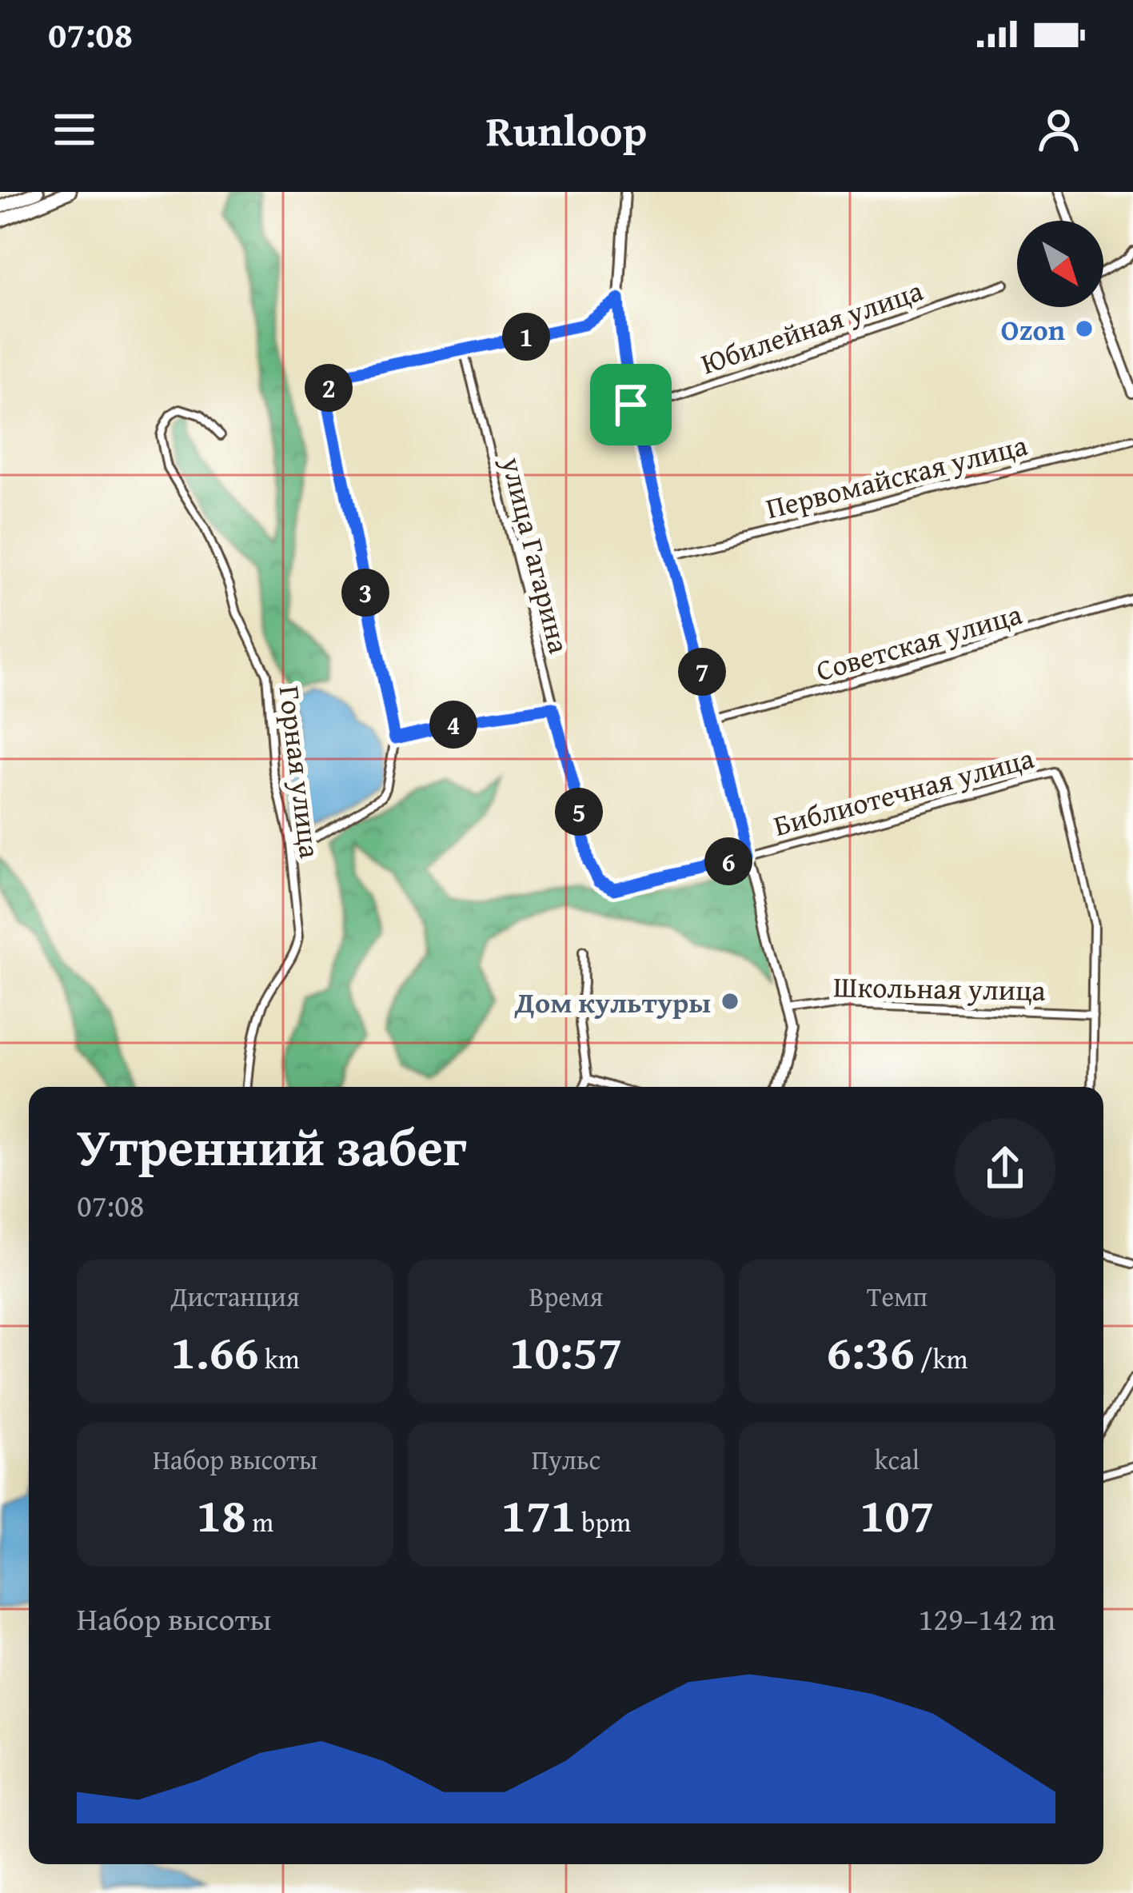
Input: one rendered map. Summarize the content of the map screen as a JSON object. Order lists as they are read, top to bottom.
{
  "streets": {
    "street": [
      "Юбилейная улица",
      "Первомайская улица",
      "улица Гагарина",
      "Советская улица",
      "Горная улица",
      "Библиотечная улица",
      "Школьная улица"
    ]
  },
  "crossings": [
    ["улица Гагарина", "Библиотечная улица"],
    ["Библиотечная улица", "Школьная улица"]
  ],
  "places": ["Ozon", "Дом культуры"],
  "north": "bottom right",
  "page": {
    "status": "07:08",
    "header": "Runloop",
    "pins": [
      "1",
      "2",
      "3",
      "7",
      "4",
      "5",
      "6"
    ],
    "heading": ["Утренний забег", "07:08"],
    "stats": [
      ["Дистанция", "1.66 km"],
      ["Время", "10:57"],
      ["Темп", "6:36 /km"],
      ["Набор высоты", "18 m"],
      ["Пульс", "171 bpm"],
      ["kcal", "107"]
    ],
    "chart": ["Набор высоты", "129–142 m"]
  }
}
